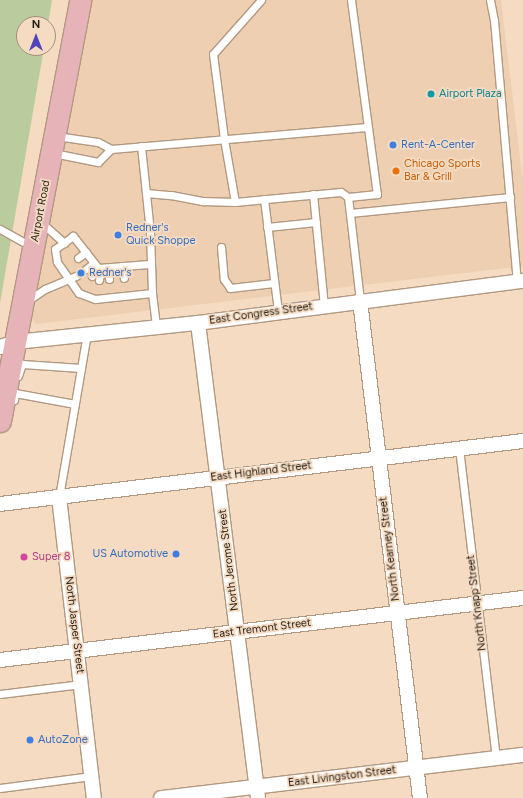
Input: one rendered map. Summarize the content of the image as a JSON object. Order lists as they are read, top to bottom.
{
  "streets": {
    "main road": ["Airport Road"],
    "street": [
      "East Congress Street",
      "East Highland Street",
      "North Kearney Street",
      "North Jerome Street",
      "North Jasper Street",
      "East Tremont Street",
      "East Livingston Street"
    ],
    "lane": ["North Knapp Street"]
  },
  "crossings": [
    ["Airport Road", "East Congress Street"],
    ["East Congress Street", "North Kearney Street"],
    ["East Congress Street", "North Jerome Street"],
    ["East Congress Street", "North Jasper Street"],
    ["East Highland Street", "North Kearney Street"],
    ["East Highland Street", "North Jerome Street"],
    ["East Highland Street", "North Knapp Street"],
    ["East Highland Street", "North Jasper Street"],
    ["North Kearney Street", "East Tremont Street"],
    ["North Kearney Street", "East Livingston Street"],
    ["North Jerome Street", "East Tremont Street"],
    ["North Jerome Street", "East Livingston Street"],
    ["North Knapp Street", "East Tremont Street"],
    ["North Knapp Street", "East Livingston Street"],
    ["North Jasper Street", "East Tremont Street"]
  ],
  "places": [
    "Airport Plaza",
    "Rent-A-Center",
    "Chicago Sports Bar & Grill",
    "Redner's Quick Shoppe",
    "Redner's",
    "US Automotive",
    "Super 8",
    "AutoZone"
  ],
  "north": "top"
}
